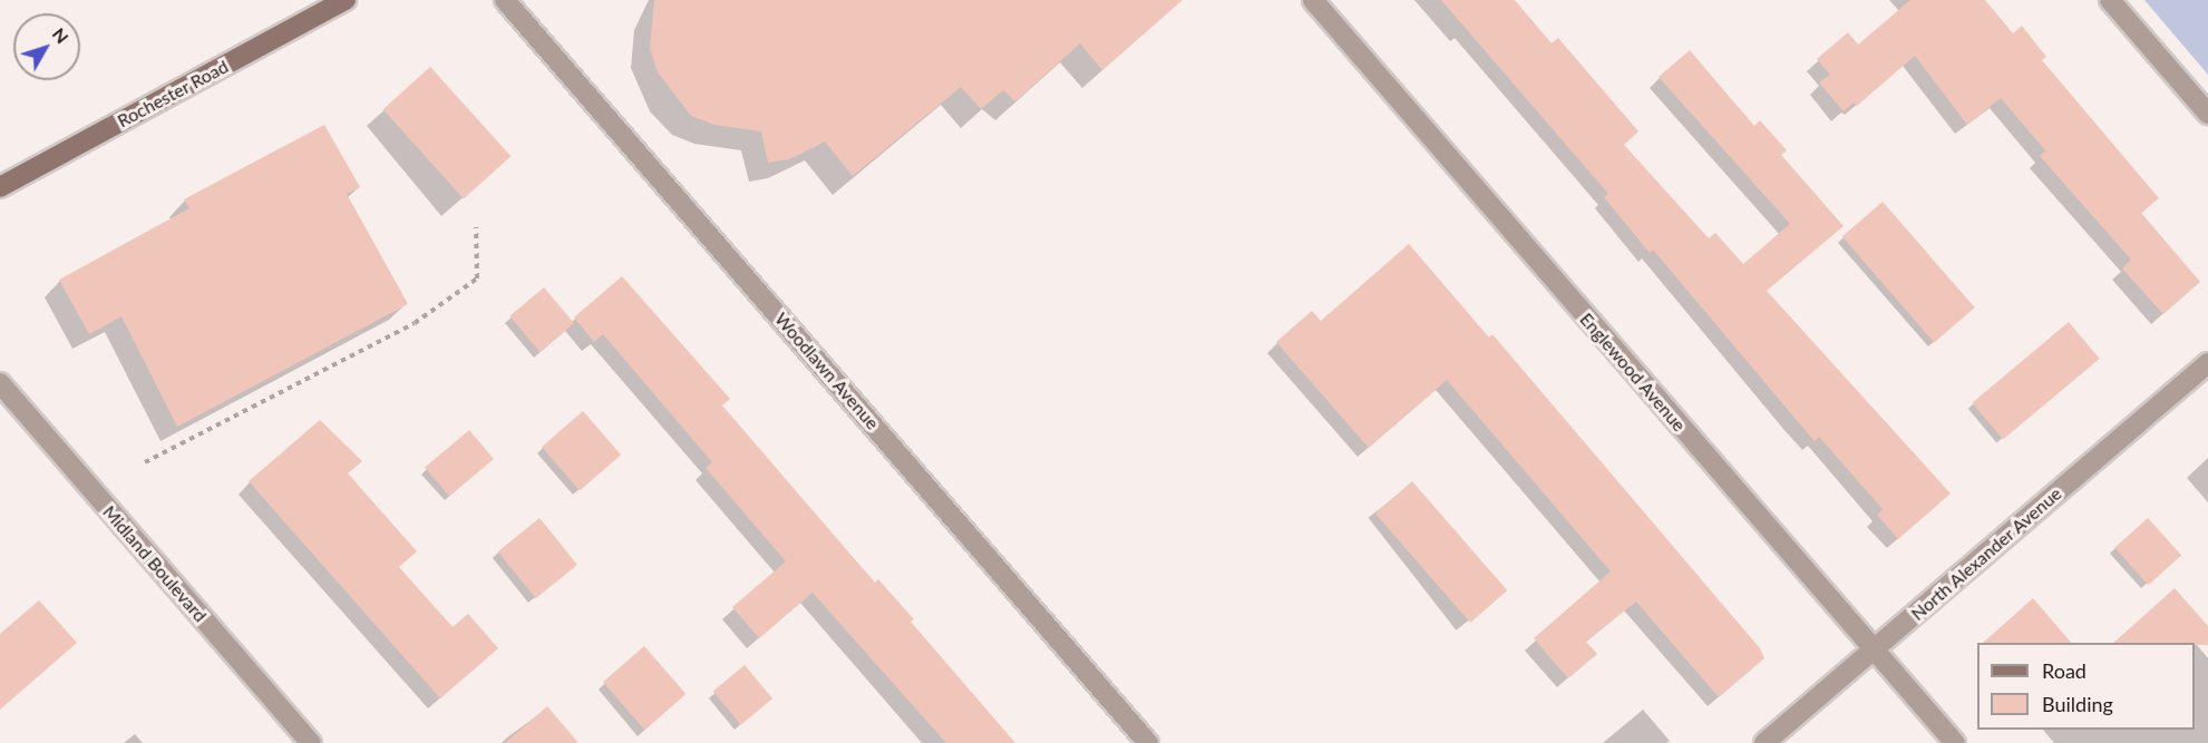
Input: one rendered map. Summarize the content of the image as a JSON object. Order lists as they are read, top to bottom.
{
  "streets": {
    "main road": ["Rochester Road"],
    "street": [
      "Woodlawn Avenue",
      "Englewood Avenue",
      "North Alexander Avenue",
      "Midland Boulevard"
    ]
  },
  "crossings": [
    ["Englewood Avenue", "North Alexander Avenue"]
  ],
  "legend": ["Road", "Building"],
  "north": "top right"
}
